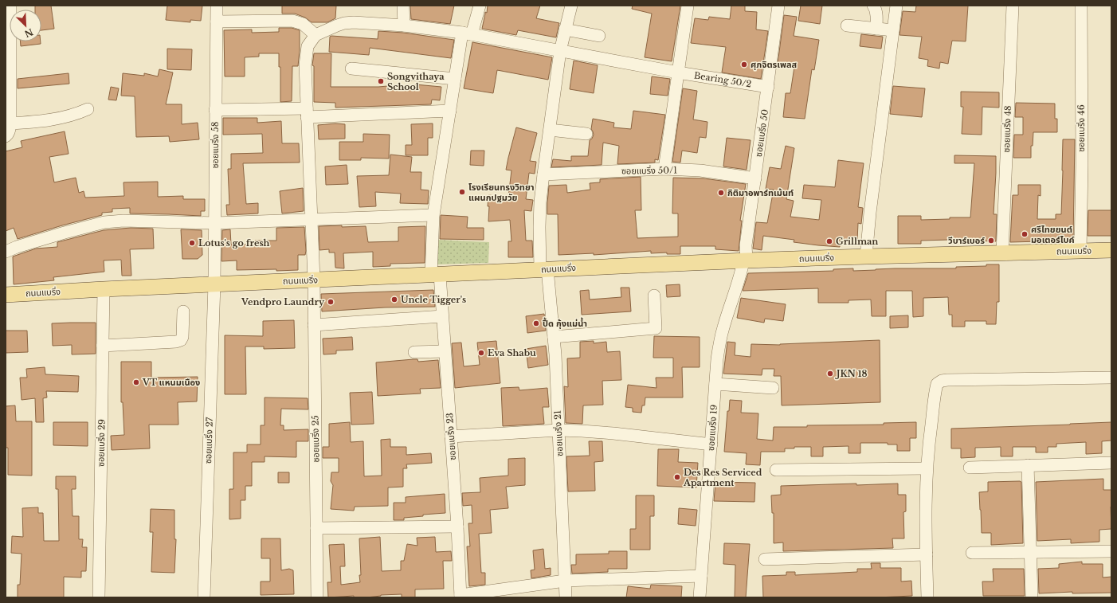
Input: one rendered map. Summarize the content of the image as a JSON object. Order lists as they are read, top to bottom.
{
  "streets": {
    "main road": ["ถนนแบริ่ง"],
    "street": [
      "Bearing 50/2",
      "ซอยแบริ่ง 46",
      "ซอยแบริ่ง 48",
      "ซอยแบริ่ง 50",
      "ซอยแบริ่ง 58",
      "ซอยแบริ่ง 50/1",
      "ซอยแบริ่ง 19",
      "ซอยแบริ่ง 21",
      "ซอยแบริ่ง 23",
      "ซอยแบริ่ง 25",
      "ซอยแบริ่ง 27",
      "ซอยแบริ่ง 29"
    ]
  },
  "crossings": [
    ["Bearing 50/2", "ซอยแบริ่ง 50"],
    ["Bearing 50/2", "ซอยแบริ่ง 21"],
    ["Bearing 50/2", "ซอยแบริ่ง 23"],
    ["Bearing 50/2", "ซอยแบริ่ง 25"],
    ["ซอยแบริ่ง 46", "ถนนแบริ่ง"],
    ["ซอยแบริ่ง 48", "ถนนแบริ่ง"],
    ["ซอยแบริ่ง 50", "ซอยแบริ่ง 50/1"],
    ["ซอยแบริ่ง 50", "ถนนแบริ่ง"],
    ["ซอยแบริ่ง 50", "ซอยแบริ่ง 19"],
    ["ซอยแบริ่ง 58", "ถนนแบริ่ง"],
    ["ซอยแบริ่ง 58", "ซอยแบริ่ง 27"],
    ["ซอยแบริ่ง 50/1", "ซอยแบริ่ง 21"],
    ["ถนนแบริ่ง", "ซอยแบริ่ง 19"],
    ["ถนนแบริ่ง", "ซอยแบริ่ง 21"],
    ["ถนนแบริ่ง", "ซอยแบริ่ง 23"],
    ["ถนนแบริ่ง", "ซอยแบริ่ง 25"],
    ["ถนนแบริ่ง", "ซอยแบริ่ง 27"],
    ["ถนนแบริ่ง", "ซอยแบริ่ง 29"]
  ],
  "places": [
    "ศุภจิตรเพลส",
    "Songvithaya School",
    "โรงเรียนทรงวิทยา แผนกปฐมวัย",
    "กิติมาอพาร์ทเม้นท์",
    "ศรีไทยยนต์ มอเตอร์ไบค์",
    "วีบาร์เบอร์",
    "Grillman",
    "Lotus's go fresh",
    "Uncle Tigger's",
    "Vendpro Laundry",
    "ปื้ด กุ้งแม่น้ำ",
    "Eva Shabu",
    "JKN 18",
    "VT แหนมเนือง",
    "Des Res Serviced Apartment"
  ],
  "north": "bottom right"
}
